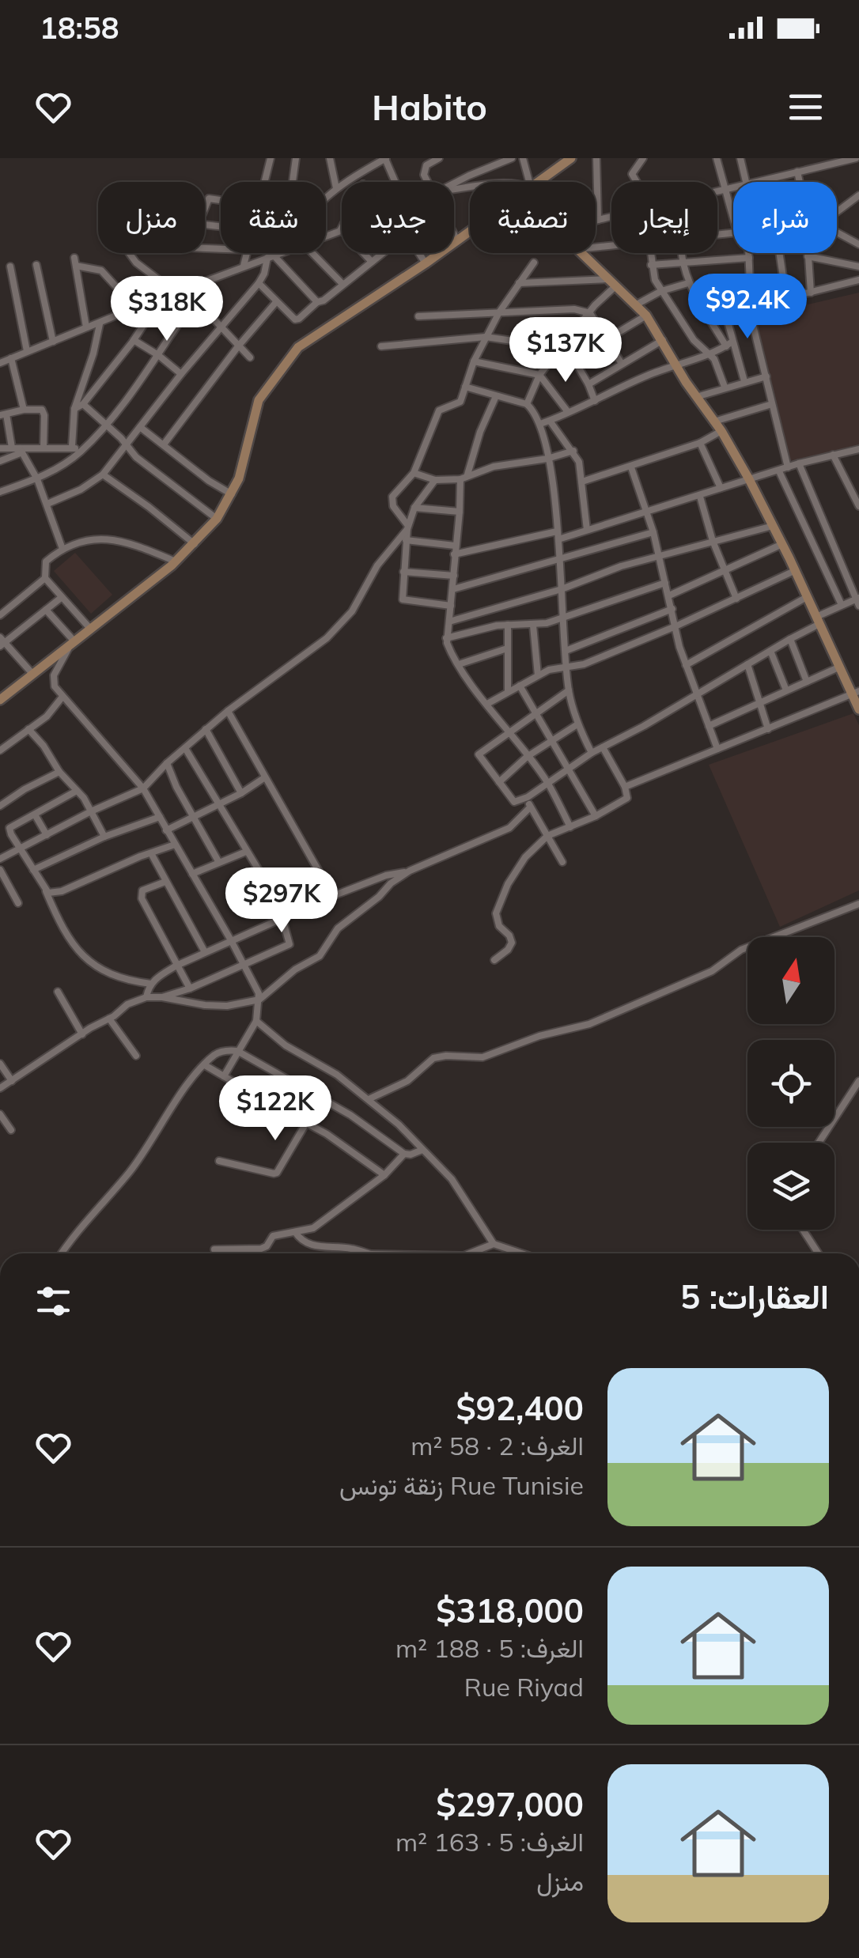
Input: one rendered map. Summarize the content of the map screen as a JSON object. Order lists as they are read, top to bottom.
{
  "north": "top",
  "page": {
    "status": "18:58",
    "header": "Habito",
    "chip": [
      "شراء",
      "إيجار",
      "تصفية",
      "جديد",
      "شقة",
      "منزل"
    ],
    "price": [
      "$92.4K",
      "$318K",
      "$137K",
      "$297K",
      "$122K"
    ],
    "heading": "العقارات: 5",
    "list": [
      {
        "name": "$92,400",
        "note": "الغرف: 2 · 58 m² · Rue Tunisie زنقة تونس"
      },
      {
        "name": "$318,000",
        "note": "الغرف: 5 · 188 m² · Rue Riyad"
      },
      {
        "name": "$297,000",
        "note": "الغرف: 5 · 163 m² · منزل"
      }
    ]
  }
}
